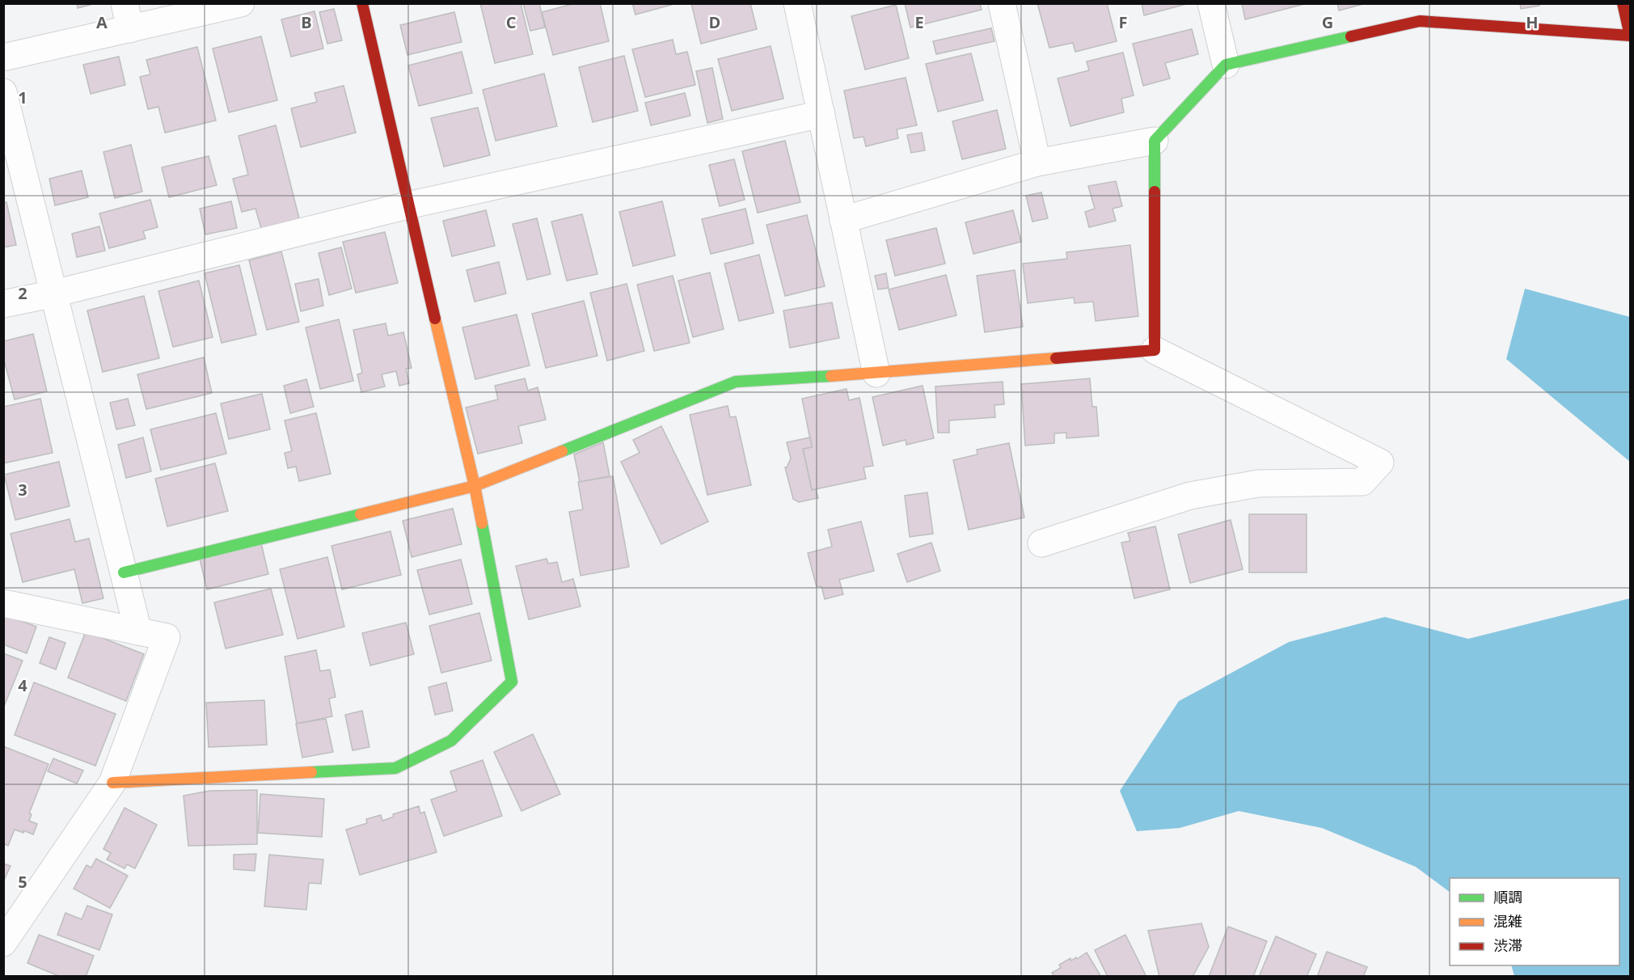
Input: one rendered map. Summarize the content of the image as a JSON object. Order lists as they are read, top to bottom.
{
  "legend": ["順調", "混雑", "渋滞"],
  "grid": {
    "columns": [
      "A",
      "B",
      "C",
      "D",
      "E",
      "F",
      "G",
      "H"
    ],
    "rows": [
      "1",
      "2",
      "3",
      "4",
      "5"
    ]
  }
}
